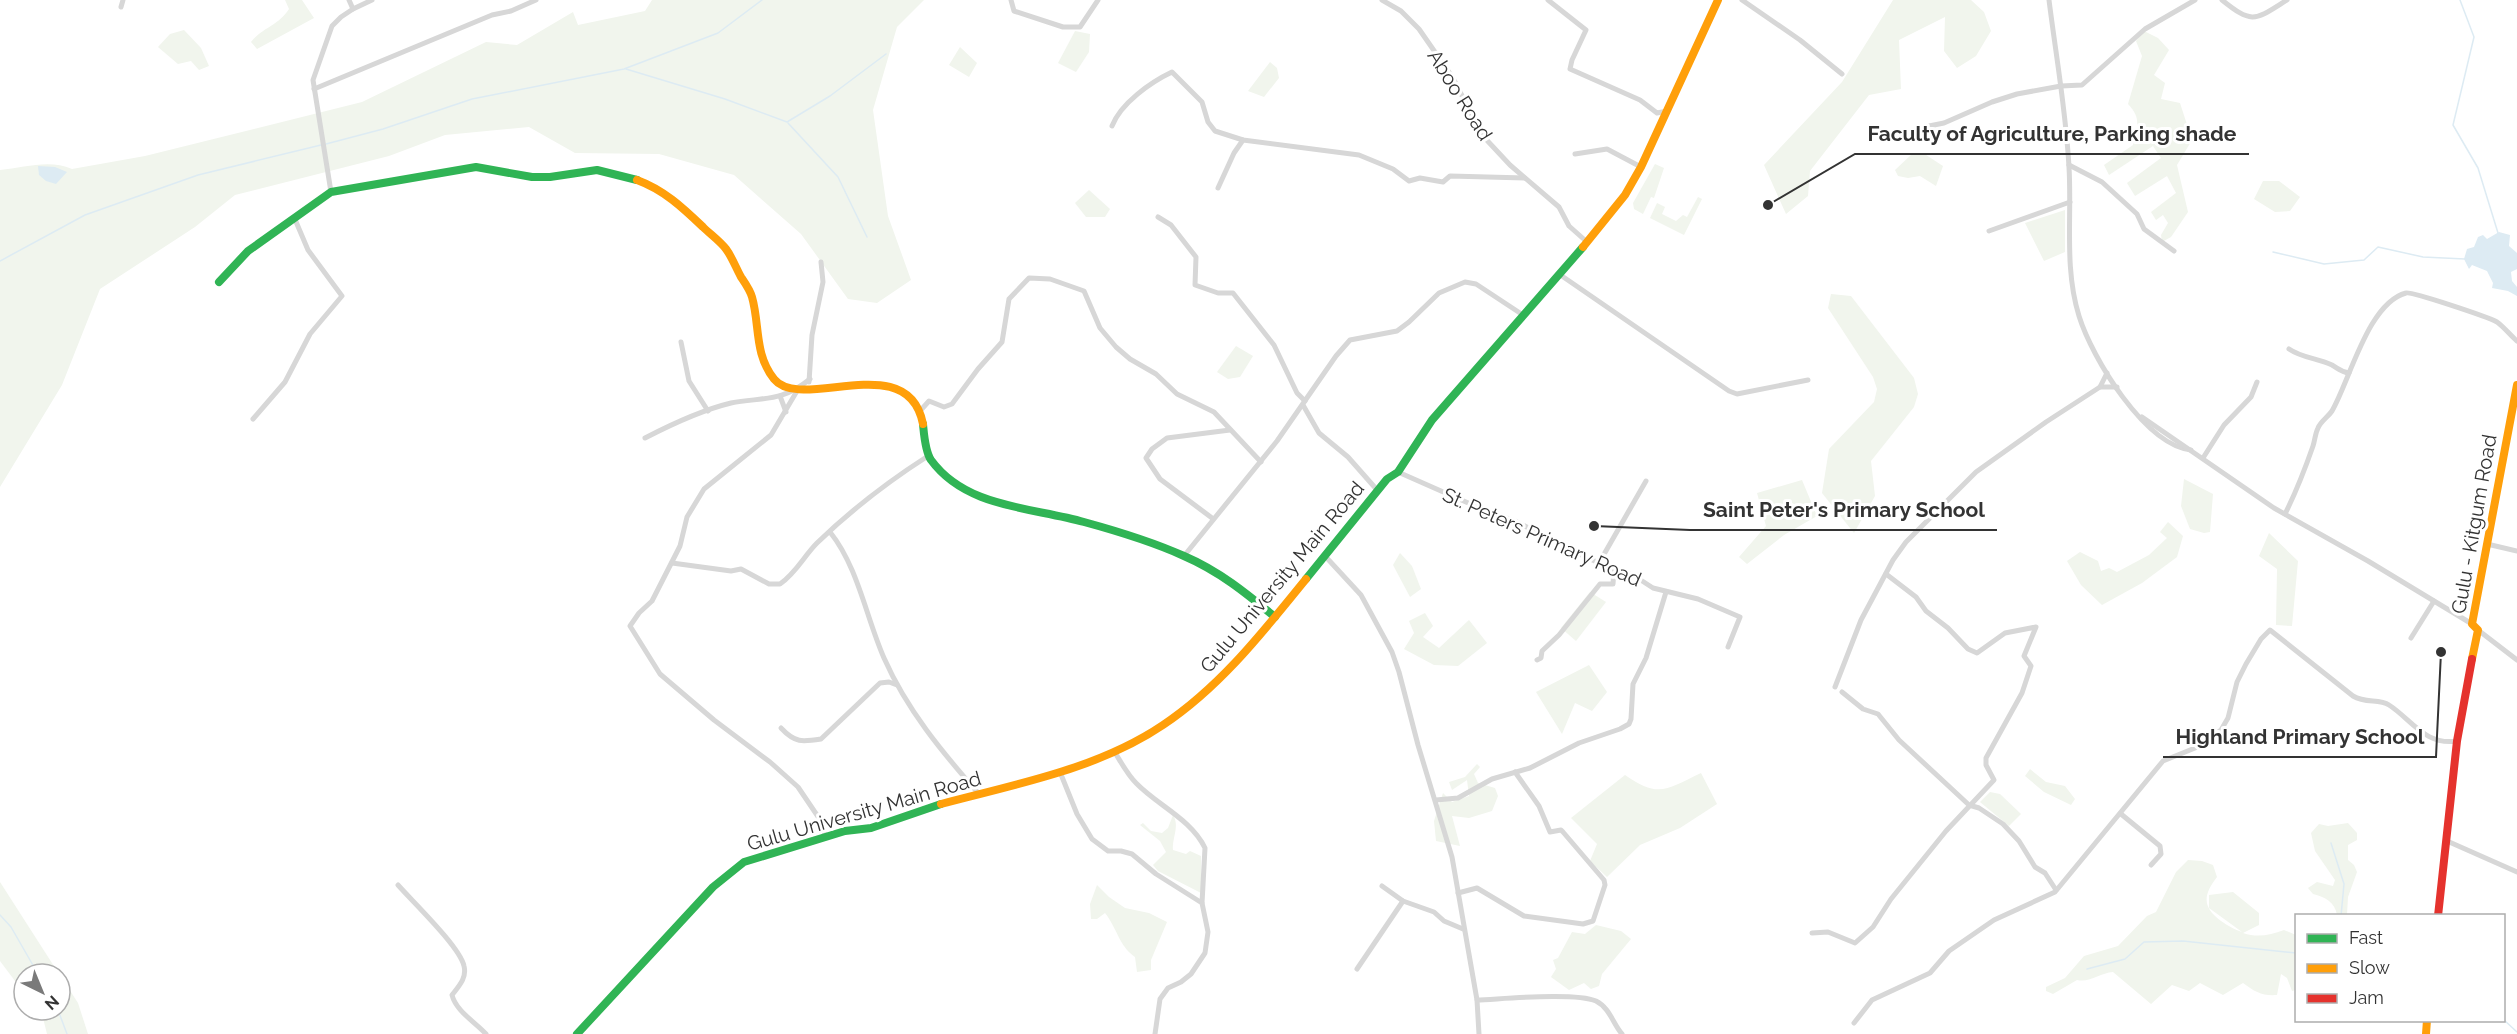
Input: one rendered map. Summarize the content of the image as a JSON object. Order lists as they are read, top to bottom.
{
  "streets": {
    "street": [
      "Aboo Road",
      "Gulu - Kitgum Road",
      "St. Peters Primary Road",
      "Gulu University Main Road"
    ]
  },
  "crossings": [
    ["Aboo Road", "Gulu University Main Road"],
    ["St. Peters Primary Road", "Gulu University Main Road"]
  ],
  "places": ["Faculty of Agriculture, Parking shade", "Saint Peter's Primary School", "Highland Primary School"],
  "legend": ["Fast", "Slow", "Jam"],
  "north": "bottom right"
}
